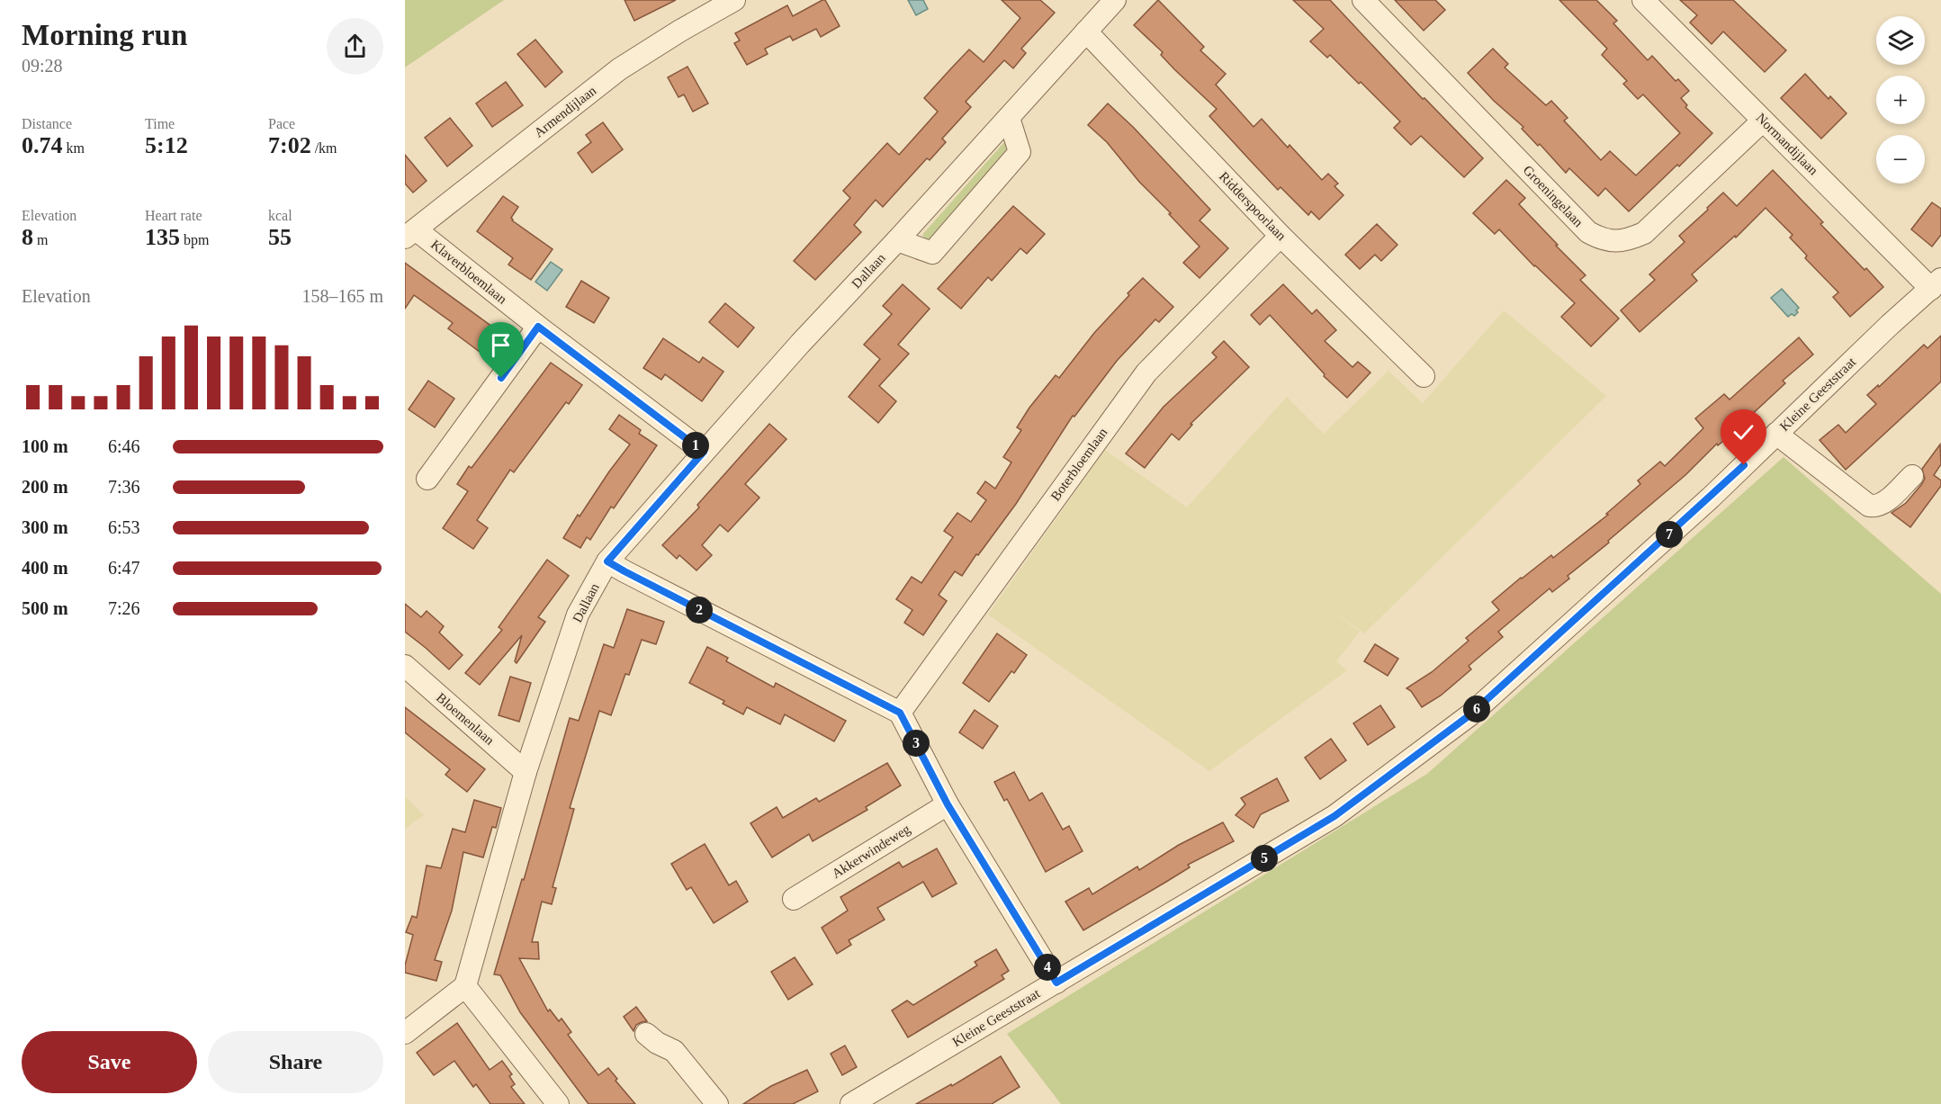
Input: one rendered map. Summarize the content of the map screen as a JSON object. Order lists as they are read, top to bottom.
{
  "streets": {
    "street": [
      "Armendijlaan",
      "Normandijlaan",
      "Groeningelaan",
      "Ridderspoorlaan",
      "Dallaan",
      "Klaverbloemlaan",
      "Kleine Geeststraat",
      "Boterbloemlaan",
      "Bloemenlaan",
      "Akkerwindeweg"
    ]
  },
  "crossings": [
    ["Armendijlaan", "Klaverbloemlaan"],
    ["Normandijlaan", "Groeningelaan"],
    ["Normandijlaan", "Kleine Geeststraat"],
    ["Ridderspoorlaan", "Dallaan"],
    ["Ridderspoorlaan", "Boterbloemlaan"],
    ["Dallaan", "Klaverbloemlaan"],
    ["Dallaan", "Bloemenlaan"]
  ],
  "page": {
    "heading": ["Morning run", "09:28"],
    "map_buttons": ["+", "−"],
    "stats": [
      ["Distance", "0.74 km"],
      ["Time", "5:12"],
      ["Pace", "7:02 /km"],
      ["Elevation", "8 m"],
      ["Heart rate", "135 bpm"],
      ["kcal", "55"]
    ],
    "chart": ["Elevation", "158–165 m"],
    "list": [
      {
        "name": "100 m",
        "note": "6:46"
      },
      {
        "name": "200 m",
        "note": "7:36"
      },
      {
        "name": "300 m",
        "note": "6:53"
      },
      {
        "name": "400 m",
        "note": "6:47"
      },
      {
        "name": "500 m",
        "note": "7:26"
      }
    ],
    "pins": [
      "1",
      "7",
      "2",
      "6",
      "3",
      "5",
      "4"
    ],
    "buttons": ["Save", "Share"]
  }
}
